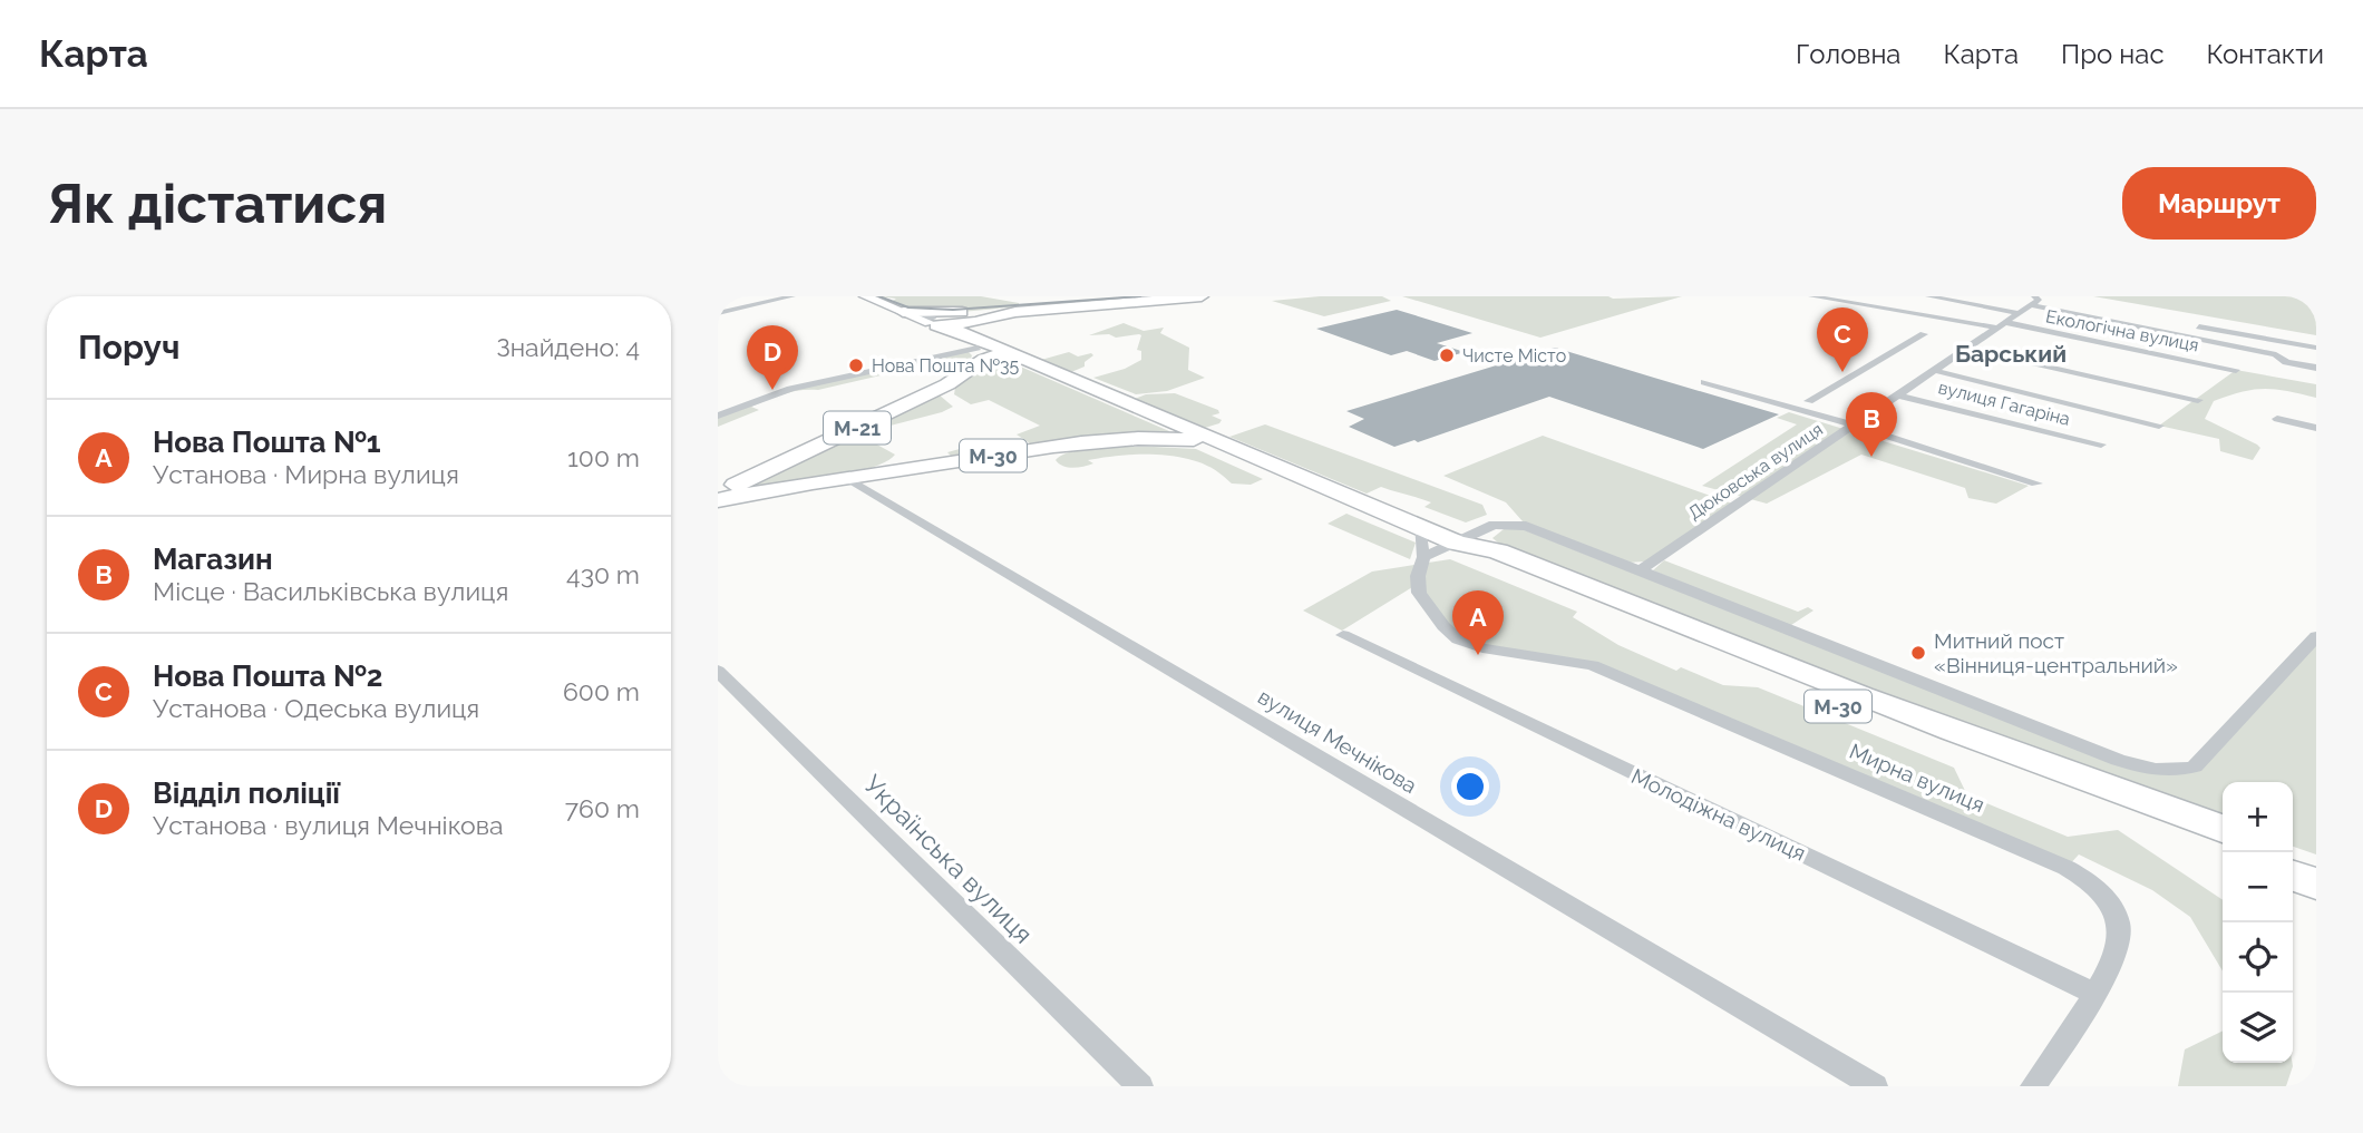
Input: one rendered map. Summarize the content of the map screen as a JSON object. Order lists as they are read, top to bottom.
{
  "streets": {
    "highway": ["М-21", "М-30"],
    "street": [
      "Екологічна вулиця",
      "вулиця Гагаріна",
      "Дюковська вулиця",
      "вулиця Мечнікова",
      "Мирна вулиця",
      "Молодіжна вулиця",
      "Українська вулиця"
    ]
  },
  "crossings": [
    ["Екологічна вулиця", "Дюковська вулиця"],
    ["вулиця Гагаріна", "Дюковська вулиця"],
    ["М-21", "М-30"],
    ["М-21", "вулиця Мечнікова"],
    ["М-30", "Мирна вулиця"],
    ["Мирна вулиця", "Молодіжна вулиця"]
  ],
  "districts": ["Барський"],
  "places": ["Чисте Місто", "Нова Пошта №35", "Митний пост «Вінниця-центральний»"],
  "page": {
    "header": "Карта",
    "nav": [
      "Головна",
      "Карта",
      "Про нас",
      "Контакти"
    ],
    "buttons": "Маршрут",
    "title": "Як дістатися",
    "heading": ["Поруч", "Знайдено: 4"],
    "pins": [
      "C",
      "D",
      "B",
      "A"
    ],
    "list": [
      {
        "mark": "A",
        "name": "Нова Пошта №1",
        "note": "Установа · Мирна вулиця",
        "value": "100 m"
      },
      {
        "mark": "B",
        "name": "Магазин",
        "note": "Місце · Васильківська вулиця",
        "value": "430 m"
      },
      {
        "mark": "C",
        "name": "Нова Пошта №2",
        "note": "Установа · Одеська вулиця",
        "value": "600 m"
      },
      {
        "mark": "D",
        "name": "Відділ поліції",
        "note": "Установа · вулиця Мечнікова",
        "value": "760 m"
      }
    ],
    "map_buttons": ["+", "−"]
  }
}
